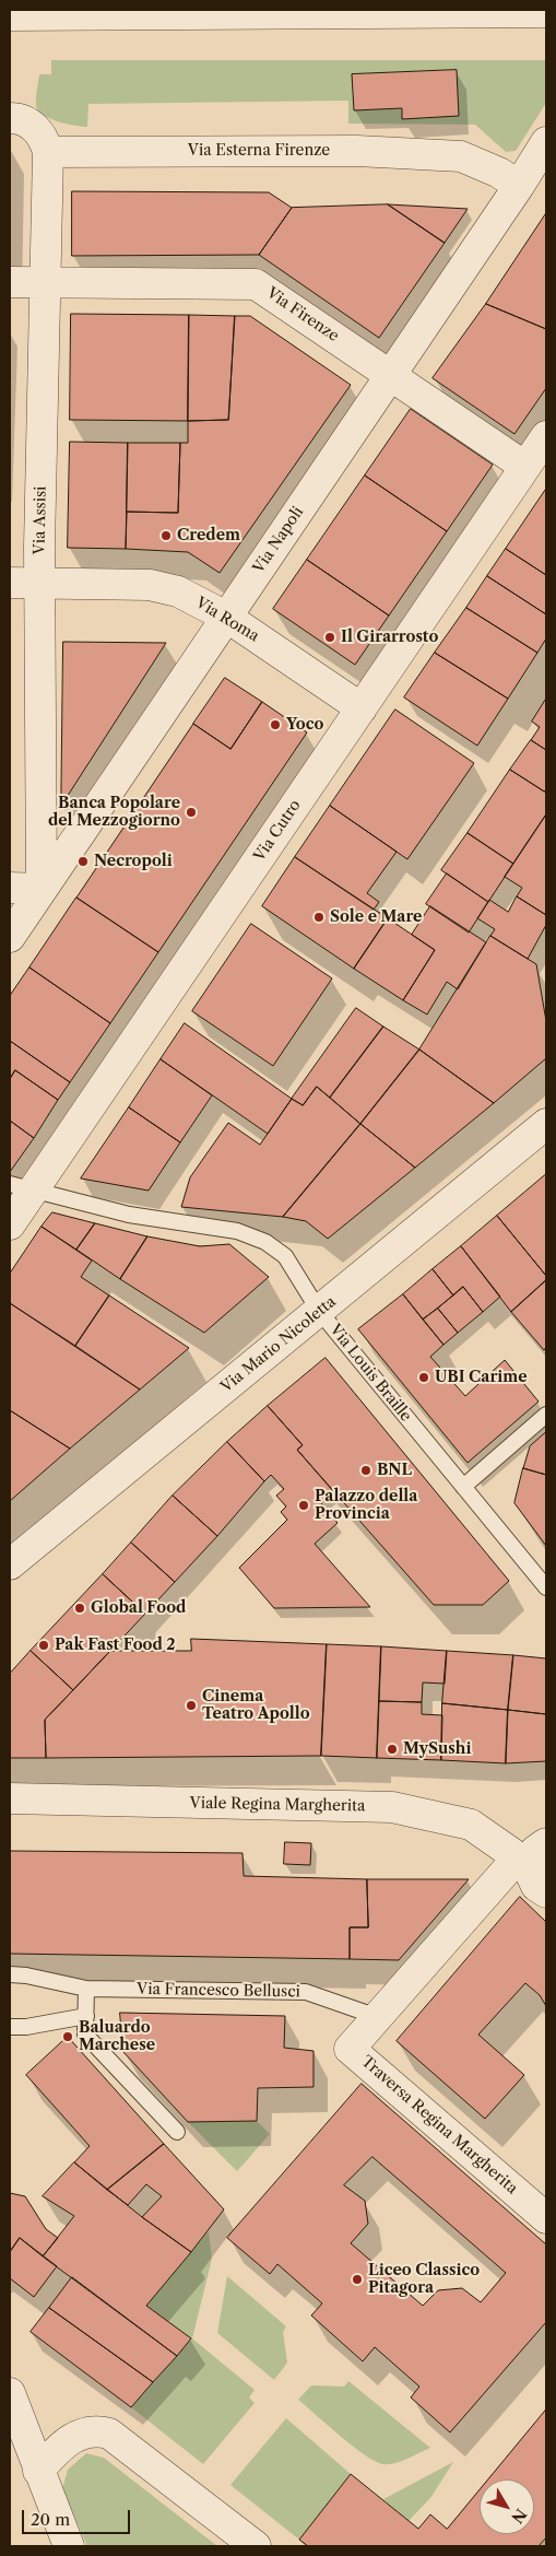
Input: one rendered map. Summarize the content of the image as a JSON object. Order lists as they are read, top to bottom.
{
  "streets": {
    "street": [
      "Via Esterna Firenze",
      "Via Firenze",
      "Via Assisi",
      "Via Napoli",
      "Via Roma",
      "Via Cutro",
      "Via Mario Nicoletta",
      "Viale Regina Margherita",
      "Traversa Regina Margherita"
    ],
    "lane": ["Via Louis Braille", "Via Francesco Bellusci"]
  },
  "crossings": [
    ["Via Esterna Firenze", "Via Assisi"],
    ["Via Esterna Firenze", "Via Napoli"],
    ["Via Firenze", "Via Assisi"],
    ["Via Firenze", "Via Napoli"],
    ["Via Firenze", "Via Cutro"],
    ["Via Assisi", "Via Napoli"],
    ["Via Assisi", "Via Roma"],
    ["Via Napoli", "Via Roma"],
    ["Via Roma", "Via Cutro"],
    ["Via Cutro", "Via Louis Braille"],
    ["Via Mario Nicoletta", "Via Louis Braille"],
    ["Viale Regina Margherita", "Traversa Regina Margherita"],
    ["Via Francesco Bellusci", "Traversa Regina Margherita"]
  ],
  "places": [
    "Credem",
    "Il Girarrosto",
    "Yoco",
    "Banca Popolare del Mezzogiorno",
    "Necropoli",
    "Sole e Mare",
    "UBI Carime",
    "BNL",
    "Palazzo della Provincia",
    "Global Food",
    "Pak Fast Food 2",
    "Cinema Teatro Apollo",
    "MySushi",
    "Baluardo Marchese",
    "Liceo Classico Pitagora"
  ],
  "scale_bar": "20 m",
  "north": "bottom right"
}
